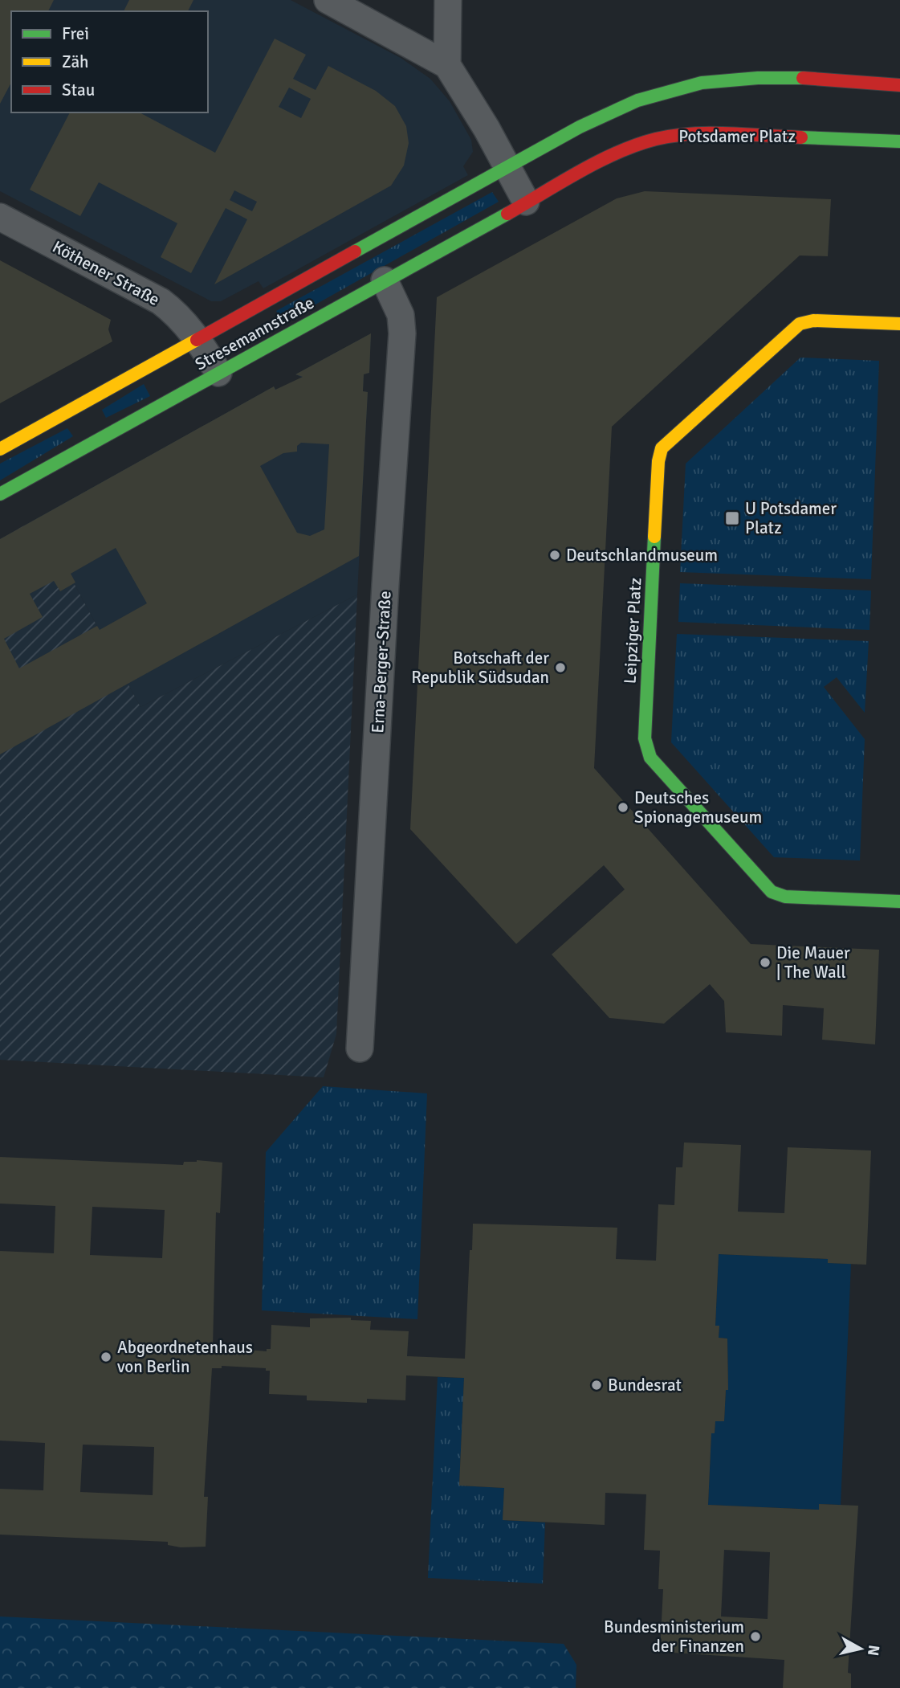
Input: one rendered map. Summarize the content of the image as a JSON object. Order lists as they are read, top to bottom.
{
  "streets": {
    "main road": ["Potsdamer Platz", "Stresemannstraße", "Leipziger Platz"],
    "street": ["Köthener Straße", "Erna-Berger-Straße"]
  },
  "crossings": [
    ["Potsdamer Platz", "Stresemannstraße"],
    ["Köthener Straße", "Stresemannstraße"],
    ["Stresemannstraße", "Erna-Berger-Straße"]
  ],
  "places": {
    "transit": ["U Potsdamer Platz"],
    "other": [
      "Deutschlandmuseum",
      "Botschaft der Republik Südsudan",
      "Deutsches Spionagemuseum",
      "Die Mauer | The Wall",
      "Abgeordnetenhaus von Berlin",
      "Bundesrat",
      "Bundesministerium der Finanzen"
    ]
  },
  "legend": ["Frei", "Zäh", "Stau"],
  "north": "right"
}
